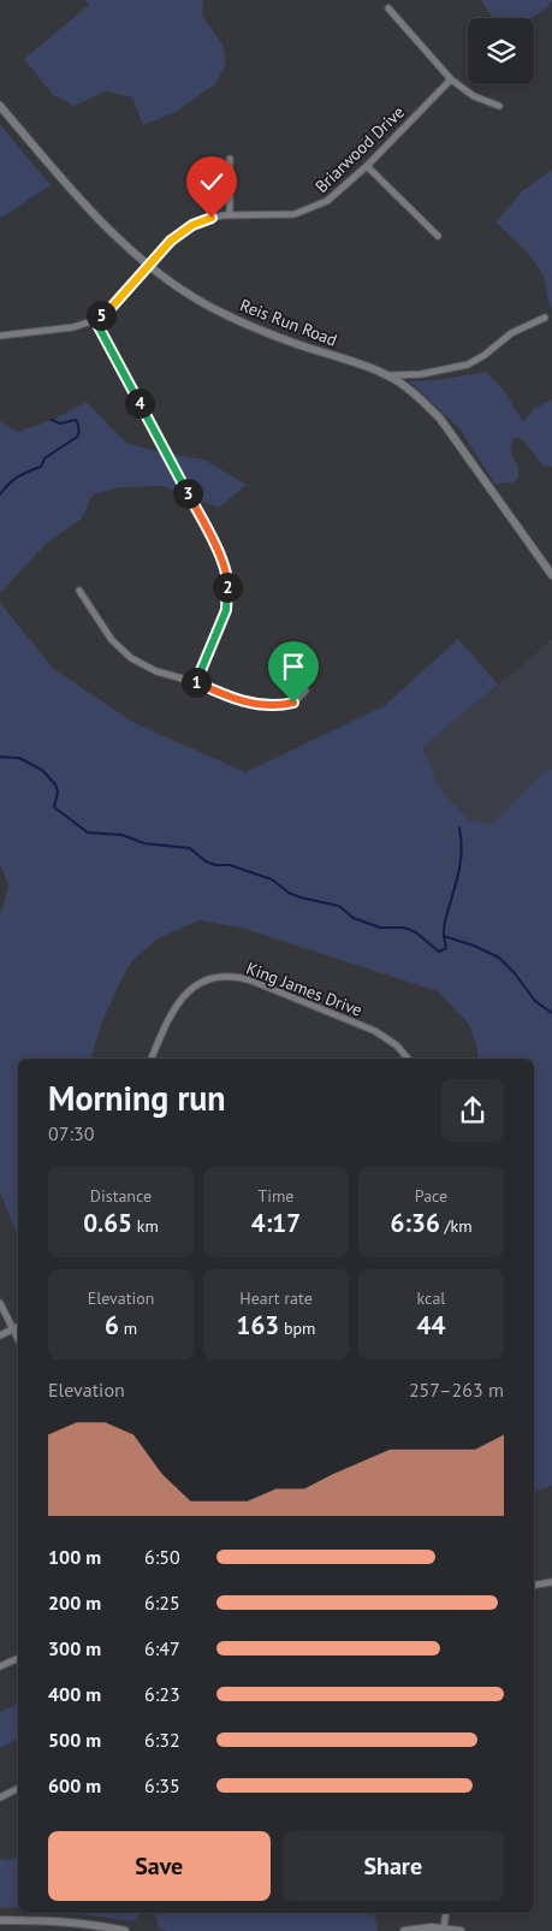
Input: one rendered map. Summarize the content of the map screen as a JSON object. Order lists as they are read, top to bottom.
{
  "streets": {
    "street": ["Briarwood Drive", "Reis Run Road", "King James Drive"]
  },
  "crossings": [
    ["Briarwood Drive", "Reis Run Road"]
  ],
  "page": {
    "pins": [
      "5",
      "4",
      "3",
      "2",
      "1"
    ],
    "heading": ["Morning run", "07:30"],
    "stats": [
      ["Distance", "0.65 km"],
      ["Time", "4:17"],
      ["Pace", "6:36 /km"],
      ["Elevation", "6 m"],
      ["Heart rate", "163 bpm"],
      ["kcal", "44"]
    ],
    "chart": ["Elevation", "257–263 m"],
    "list": [
      {
        "name": "100 m",
        "note": "6:50"
      },
      {
        "name": "200 m",
        "note": "6:25"
      },
      {
        "name": "300 m",
        "note": "6:47"
      },
      {
        "name": "400 m",
        "note": "6:23"
      },
      {
        "name": "500 m",
        "note": "6:32"
      },
      {
        "name": "600 m",
        "note": "6:35"
      }
    ],
    "buttons": ["Save", "Share"]
  }
}
